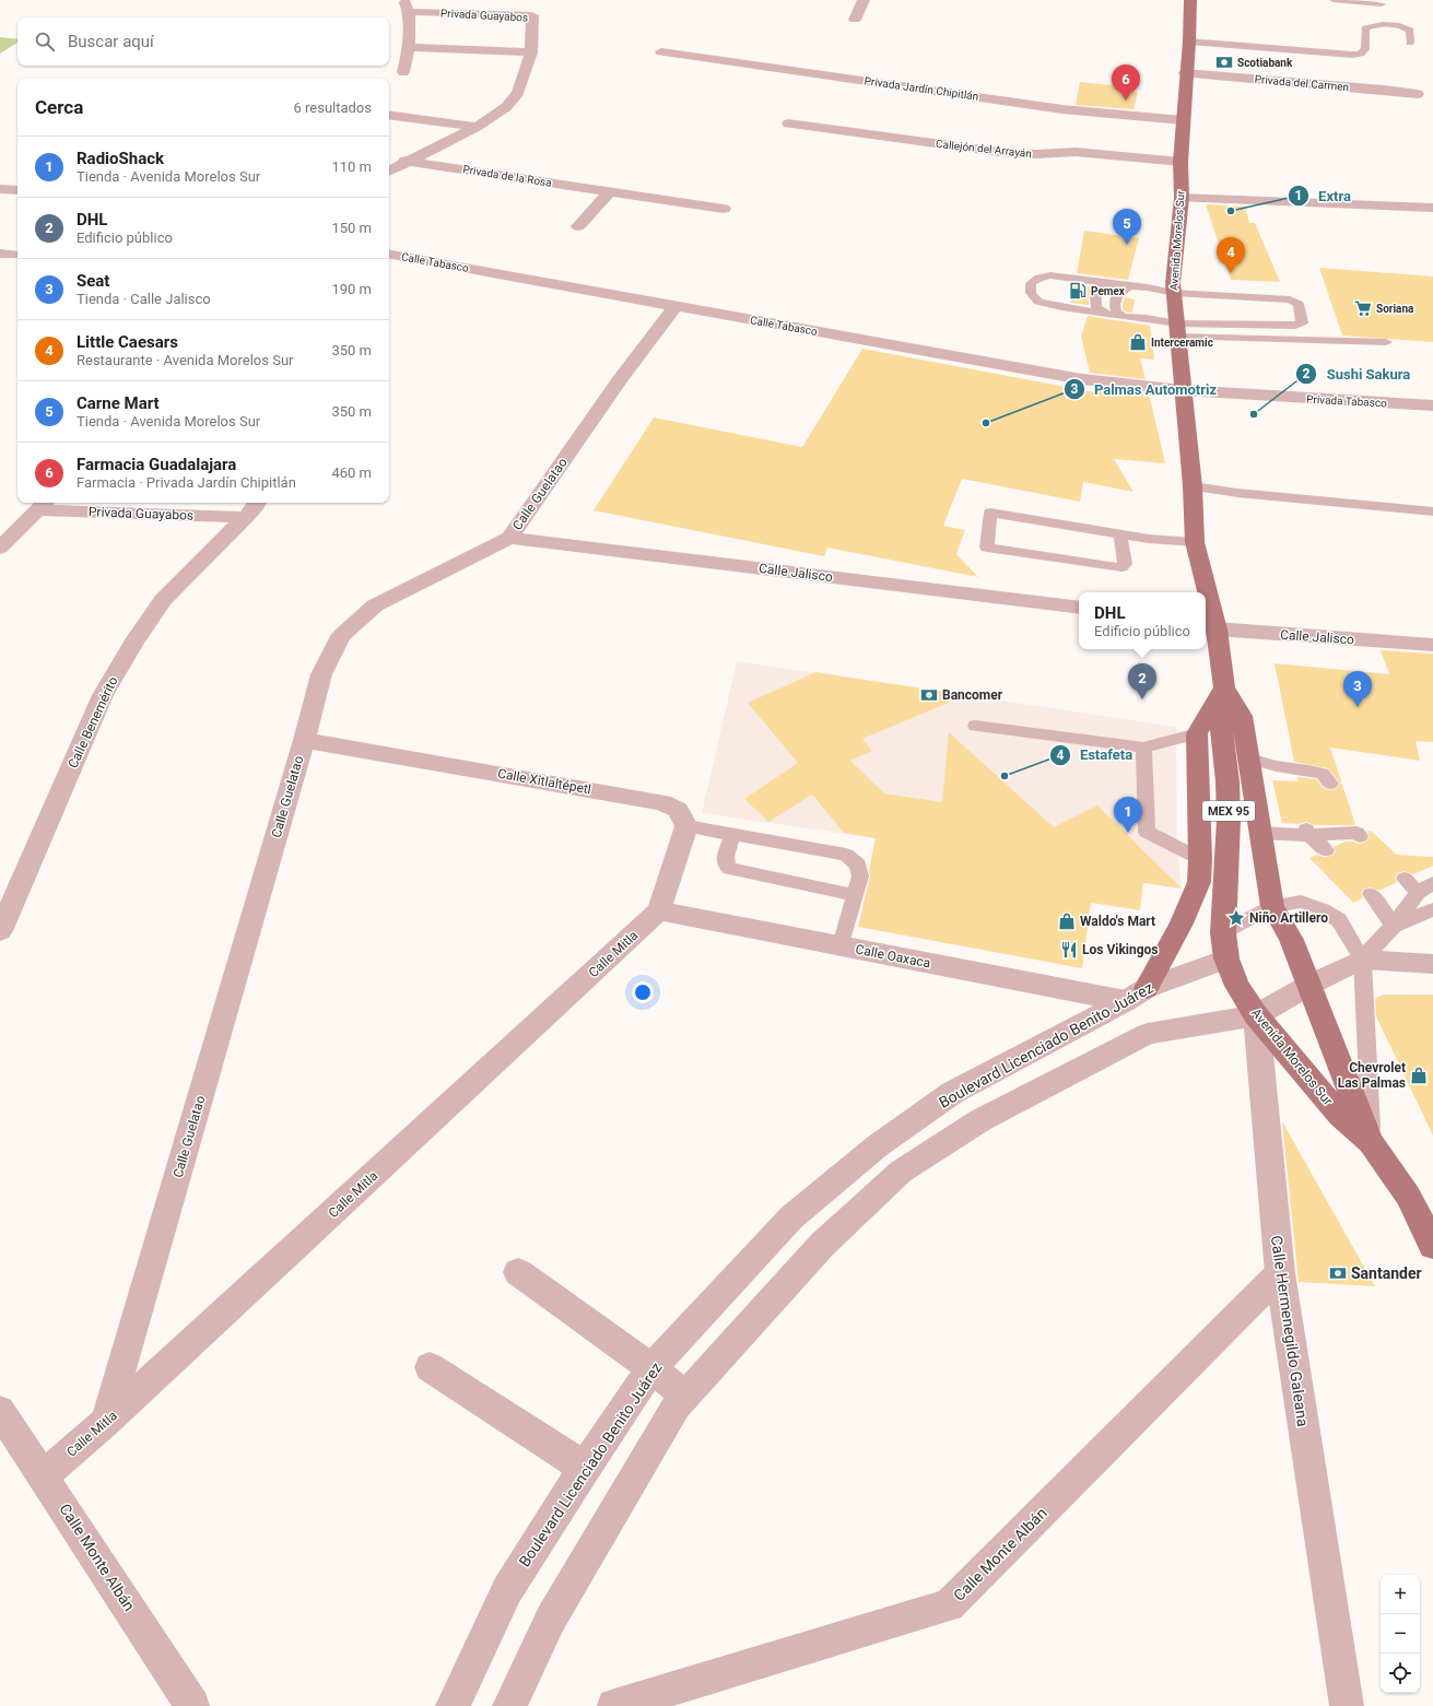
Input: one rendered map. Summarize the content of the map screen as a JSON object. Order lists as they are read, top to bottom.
{
  "streets": {
    "main road": ["Avenida Morelos Sur", "MEX 95"],
    "street": [
      "Privada Guayabos",
      "Privada del Carmen",
      "Privada Jardín Chipitlán",
      "Callejón del Arrayán",
      "Privada de la Rosa",
      "Calle Tabasco",
      "Privada Tabasco",
      "Calle Guelatao",
      "Calle Jalisco",
      "Calle Benemérito",
      "Calle Xitlaltépetl",
      "Calle Mitla",
      "Calle Oaxaca",
      "Boulevard Licenciado Benito Juárez",
      "Calle Hermenegildo Galeana",
      "Calle Monte Albán"
    ]
  },
  "crossings": [
    ["Privada Guayabos", "Privada de la Rosa"],
    ["Privada Guayabos", "Calle Benemérito"],
    ["Privada del Carmen", "Avenida Morelos Sur"],
    ["Privada Jardín Chipitlán", "Avenida Morelos Sur"],
    ["Callejón del Arrayán", "Avenida Morelos Sur"],
    ["Avenida Morelos Sur", "Calle Tabasco"],
    ["Avenida Morelos Sur", "Privada Tabasco"],
    ["Avenida Morelos Sur", "Calle Jalisco"],
    ["Avenida Morelos Sur", "MEX 95"],
    ["Avenida Morelos Sur", "Boulevard Licenciado Benito Juárez"],
    ["Avenida Morelos Sur", "Calle Hermenegildo Galeana"],
    ["Calle Tabasco", "Privada Tabasco"],
    ["Calle Tabasco", "Calle Guelatao"],
    ["Calle Guelatao", "Calle Jalisco"],
    ["Calle Guelatao", "Calle Xitlaltépetl"],
    ["Calle Guelatao", "Calle Mitla"],
    ["Calle Mitla", "Calle Oaxaca"],
    ["Calle Mitla", "Calle Monte Albán"],
    ["Calle Oaxaca", "Boulevard Licenciado Benito Juárez"],
    ["Calle Hermenegildo Galeana", "Calle Monte Albán"]
  ],
  "places": {
    "bank": ["Scotiabank", "Bancomer", "Santander"],
    "other": [
      "Extra",
      "Sushi Sakura",
      "Palmas Automotriz",
      "Estafeta"
    ],
    "fuel station": ["Pemex"],
    "supermarket": ["Soriana"],
    "shop": ["Interceramic", "Waldo's Mart", "Chevrolet Las Palmas"],
    "place": ["Niño Artillero"],
    "restaurant": ["Los Vikingos"]
  },
  "page": {
    "search": "Buscar aquí",
    "pins": [
      "6",
      "5",
      "4",
      "2",
      "3",
      "1"
    ],
    "heading": ["Cerca", "6 resultados"],
    "list": [
      {
        "mark": "1",
        "name": "RadioShack",
        "note": "Tienda · Avenida Morelos Sur",
        "value": "110 m"
      },
      {
        "mark": "2",
        "name": "DHL",
        "note": "Edificio público",
        "value": "150 m"
      },
      {
        "mark": "3",
        "name": "Seat",
        "note": "Tienda · Calle Jalisco",
        "value": "190 m"
      },
      {
        "mark": "4",
        "name": "Little Caesars",
        "note": "Restaurante · Avenida Morelos Sur",
        "value": "350 m"
      },
      {
        "mark": "5",
        "name": "Carne Mart",
        "note": "Tienda · Avenida Morelos Sur",
        "value": "350 m"
      },
      {
        "mark": "6",
        "name": "Farmacia Guadalajara",
        "note": "Farmacia · Privada Jardín Chipitlán",
        "value": "460 m"
      }
    ],
    "popup": ["DHL", "Edificio público"],
    "map_buttons": ["+", "−"]
  }
}
